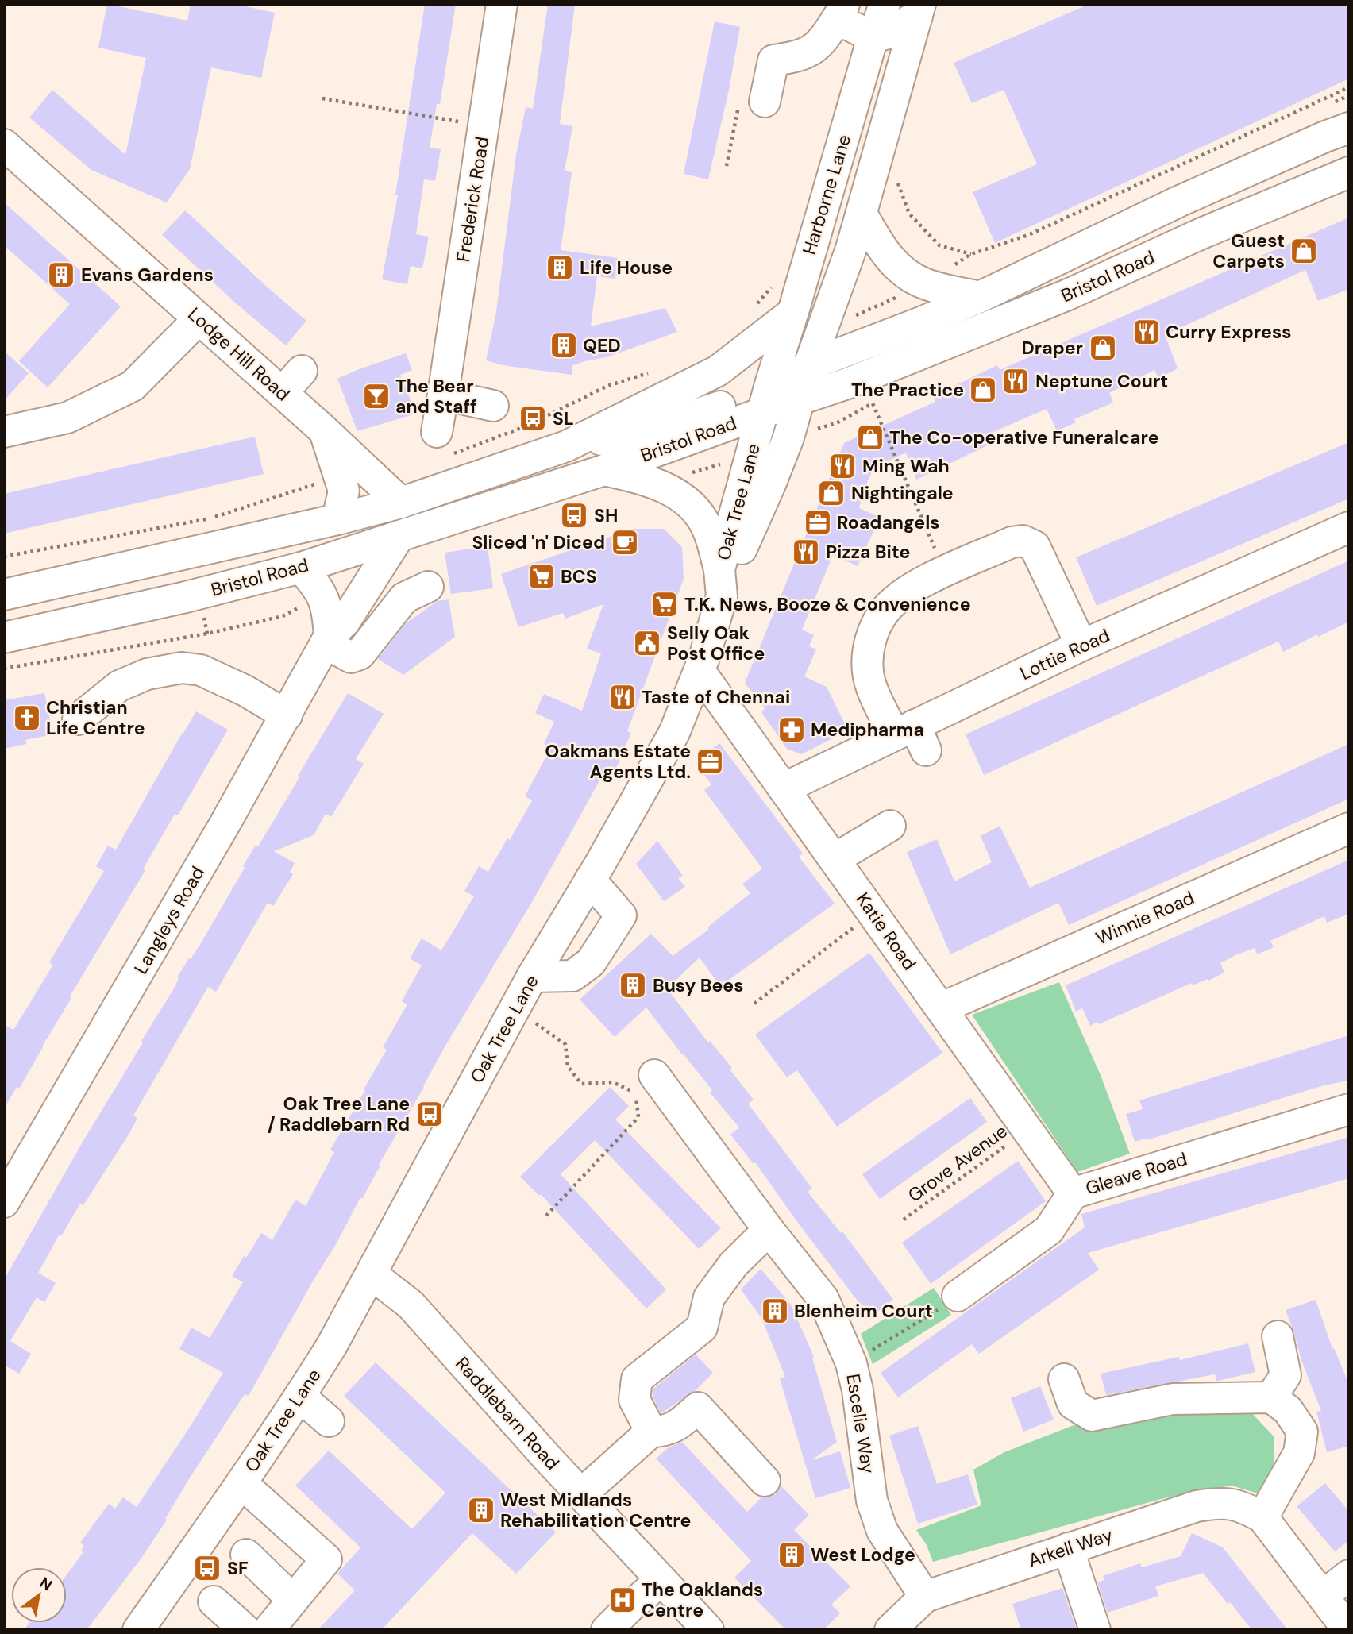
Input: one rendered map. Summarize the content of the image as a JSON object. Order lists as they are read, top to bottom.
{
  "streets": {
    "main road": [
      "Harborne Lane",
      "Frederick Road",
      "Bristol Road",
      "Lodge Hill Road",
      "Oak Tree Lane",
      "Lottie Road",
      "Winnie Road",
      "Langleys Road",
      "Katie Road",
      "Gleave Road",
      "Raddlebarn Road",
      "Escelie Way",
      "Arkell Way"
    ],
    "path": ["Grove Avenue"]
  },
  "crossings": [
    ["Harborne Lane", "Bristol Road"],
    ["Harborne Lane", "Oak Tree Lane"],
    ["Bristol Road", "Lodge Hill Road"],
    ["Bristol Road", "Oak Tree Lane"],
    ["Bristol Road", "Langleys Road"],
    ["Oak Tree Lane", "Katie Road"],
    ["Oak Tree Lane", "Raddlebarn Road"],
    ["Lottie Road", "Katie Road"],
    ["Winnie Road", "Katie Road"],
    ["Katie Road", "Grove Avenue"],
    ["Katie Road", "Gleave Road"],
    ["Escelie Way", "Arkell Way"]
  ],
  "places": {
    "shop": [
      "Guest Carpets",
      "Draper",
      "The Practice",
      "The Co-operative Funeralcare",
      "Nightingale"
    ],
    "building": [
      "Life House",
      "Evans Gardens",
      "QED",
      "Busy Bees",
      "Blenheim Court",
      "West Midlands Rehabilitation Centre",
      "West Lodge"
    ],
    "restaurant": [
      "Curry Express",
      "Neptune Court",
      "Ming Wah",
      "Pizza Bite",
      "Taste of Chennai"
    ],
    "bar": ["The Bear and Staff"],
    "bus stop": [
      "SL",
      "SH",
      "Oak Tree Lane / Raddlebarn Rd",
      "SF"
    ],
    "office": ["Roadangels", "Oakmans Estate Agents Ltd."],
    "cafe": ["Sliced 'n' Diced"],
    "supermarket": ["BCS", "T.K. News, Booze & Convenience"],
    "public building": ["Selly Oak Post Office"],
    "church": ["Christian Life Centre"],
    "pharmacy": ["Medipharma"],
    "hospital": ["The Oaklands Centre"]
  },
  "north": "top right"
}
